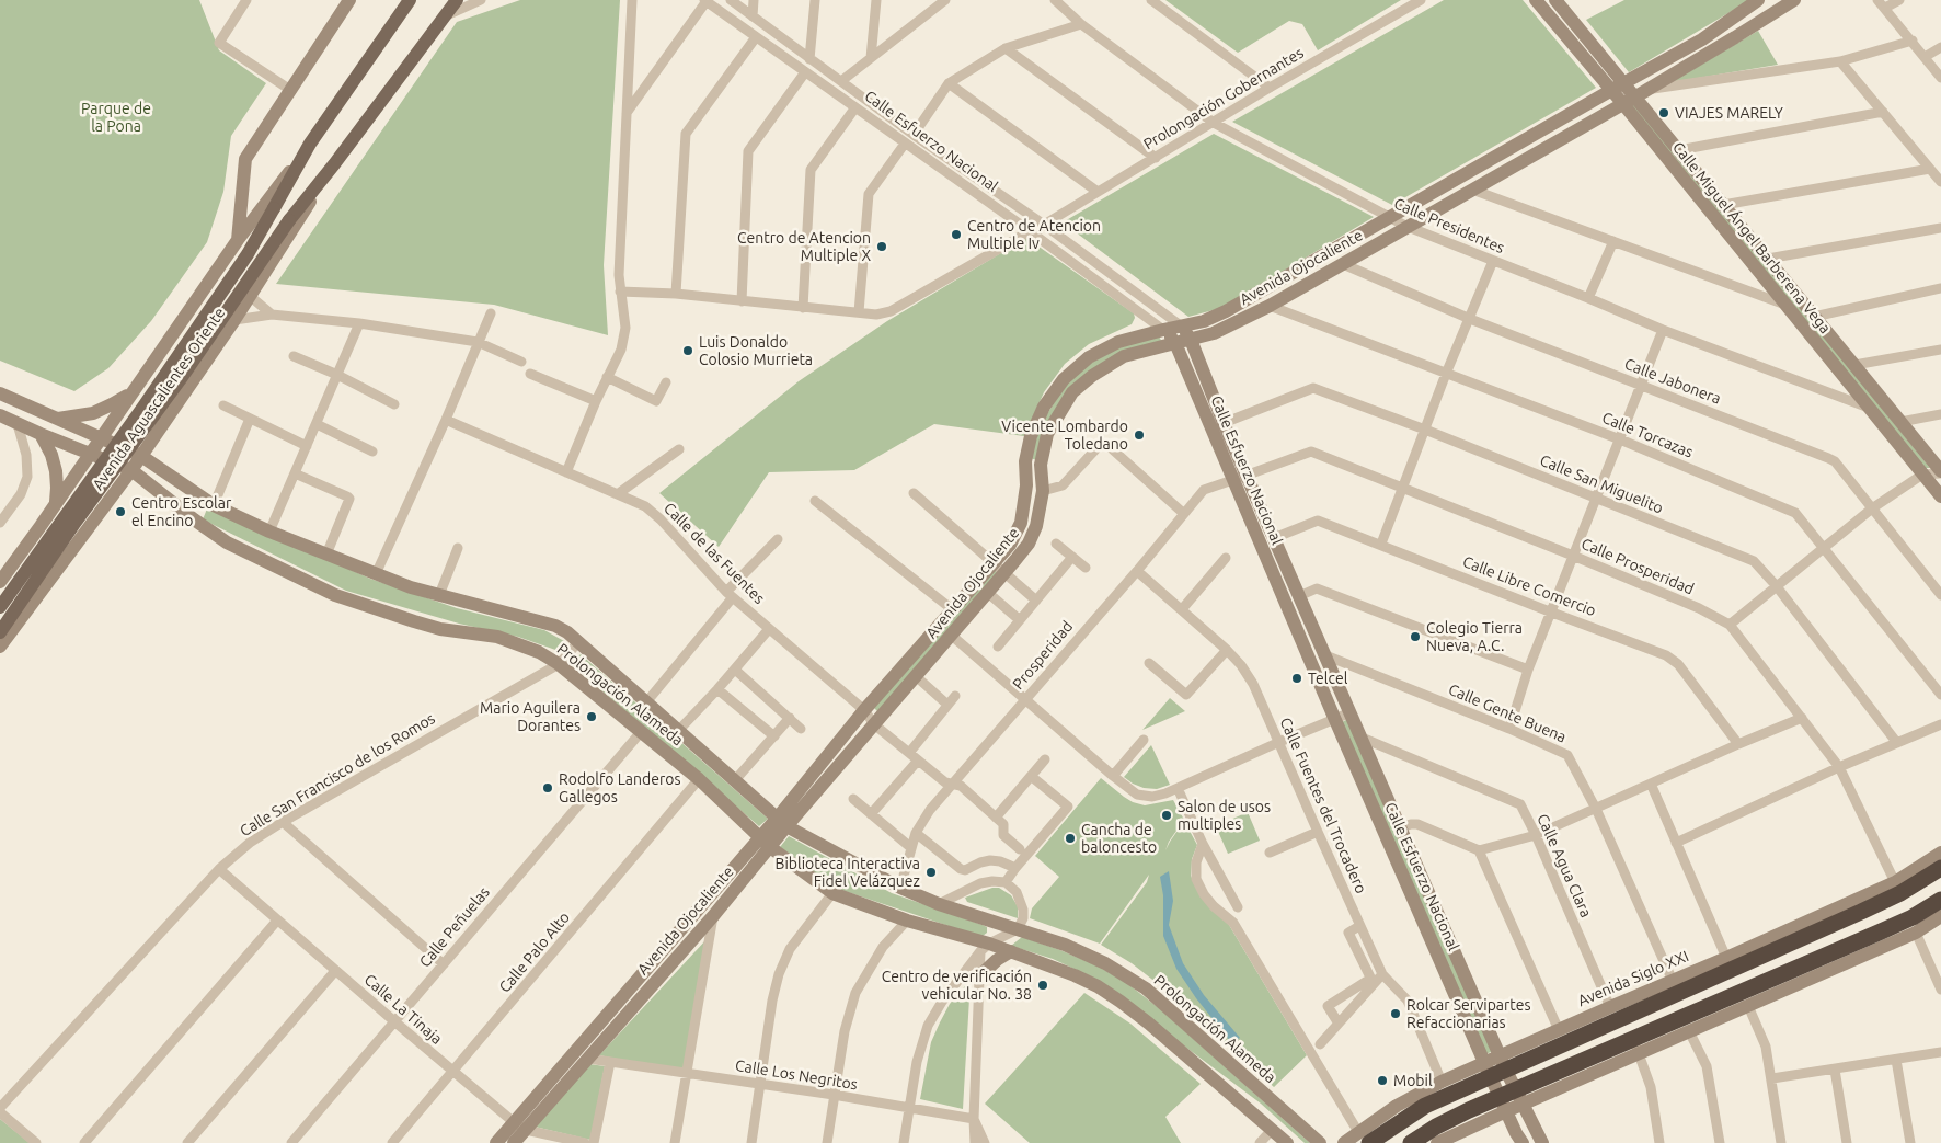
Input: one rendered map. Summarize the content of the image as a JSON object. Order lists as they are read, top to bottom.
{
  "streets": {
    "highway": ["Avenida Siglo XXI"],
    "main road": [
      "Calle Esfuerzo Nacional",
      "Calle Miguel Ángel Barberena Vega",
      "Avenida Ojocaliente",
      "Avenida Aguascalientes Oriente",
      "Prolongación Alameda"
    ],
    "street": [
      "Prolongación Gobernantes",
      "Calle Presidentes",
      "Calle Jabonera",
      "Calle Torcazas",
      "Calle San Miguelito",
      "Calle de las Fuentes",
      "Calle Prosperidad",
      "Calle Libre Comercio",
      "Prosperidad",
      "Calle Gente Buena",
      "Calle San Francisco de los Romos",
      "Calle Fuentes del Trocadero",
      "Calle Agua Clara",
      "Calle Peñuelas",
      "Calle Palo Alto",
      "Calle La Tinaja",
      "Calle Los Negritos"
    ]
  },
  "crossings": [
    ["Prolongación Gobernantes", "Calle Esfuerzo Nacional"],
    ["Prolongación Gobernantes", "Calle Presidentes"],
    ["Calle Esfuerzo Nacional", "Avenida Ojocaliente"],
    ["Calle Esfuerzo Nacional", "Calle San Miguelito"],
    ["Calle Esfuerzo Nacional", "Calle Prosperidad"],
    ["Calle Esfuerzo Nacional", "Calle Libre Comercio"],
    ["Calle Esfuerzo Nacional", "Prosperidad"],
    ["Calle Esfuerzo Nacional", "Calle Gente Buena"],
    ["Calle Esfuerzo Nacional", "Calle Agua Clara"],
    ["Calle Esfuerzo Nacional", "Avenida Siglo XXI"],
    ["Calle Presidentes", "Calle Miguel Ángel Barberena Vega"],
    ["Calle Presidentes", "Avenida Ojocaliente"],
    ["Calle Miguel Ángel Barberena Vega", "Avenida Ojocaliente"],
    ["Avenida Ojocaliente", "Calle Jabonera"],
    ["Avenida Ojocaliente", "Calle Torcazas"],
    ["Avenida Ojocaliente", "Calle de las Fuentes"],
    ["Avenida Ojocaliente", "Prolongación Alameda"],
    ["Avenida Ojocaliente", "Calle La Tinaja"],
    ["Avenida Ojocaliente", "Calle Los Negritos"],
    ["Avenida Aguascalientes Oriente", "Prolongación Alameda"],
    ["Calle de las Fuentes", "Prosperidad"],
    ["Calle Prosperidad", "Prosperidad"],
    ["Calle Prosperidad", "Avenida Siglo XXI"],
    ["Prosperidad", "Prolongación Alameda"],
    ["Prosperidad", "Calle Fuentes del Trocadero"],
    ["Prolongación Alameda", "Calle San Francisco de los Romos"],
    ["Prolongación Alameda", "Calle Peñuelas"],
    ["Prolongación Alameda", "Calle Palo Alto"],
    ["Calle Gente Buena", "Avenida Siglo XXI"],
    ["Calle San Francisco de los Romos", "Calle La Tinaja"],
    ["Calle Fuentes del Trocadero", "Avenida Siglo XXI"],
    ["Calle Agua Clara", "Avenida Siglo XXI"],
    ["Calle Peñuelas", "Calle La Tinaja"],
    ["Calle Palo Alto", "Calle La Tinaja"]
  ],
  "parks": ["Parque de la Pona"],
  "places": [
    "VIAJES MARELY",
    "Centro de Atencion Multiple Iv",
    "Centro de Atencion Multiple X",
    "Luis Donaldo Colosio Murrieta",
    "Vicente Lombardo Toledano",
    "Centro Escolar el Encino",
    "Colegio Tierra Nueva, A.C.",
    "Telcel",
    "Mario Aguilera Dorantes",
    "Rodolfo Landeros Gallegos",
    "Salon de usos multiples",
    "Cancha de baloncesto",
    "Biblioteca Interactiva Fidel Velázquez",
    "Centro de verificación vehicular No. 38",
    "Rolcar Servipartes Refaccionarias",
    "Mobil"
  ]
}
